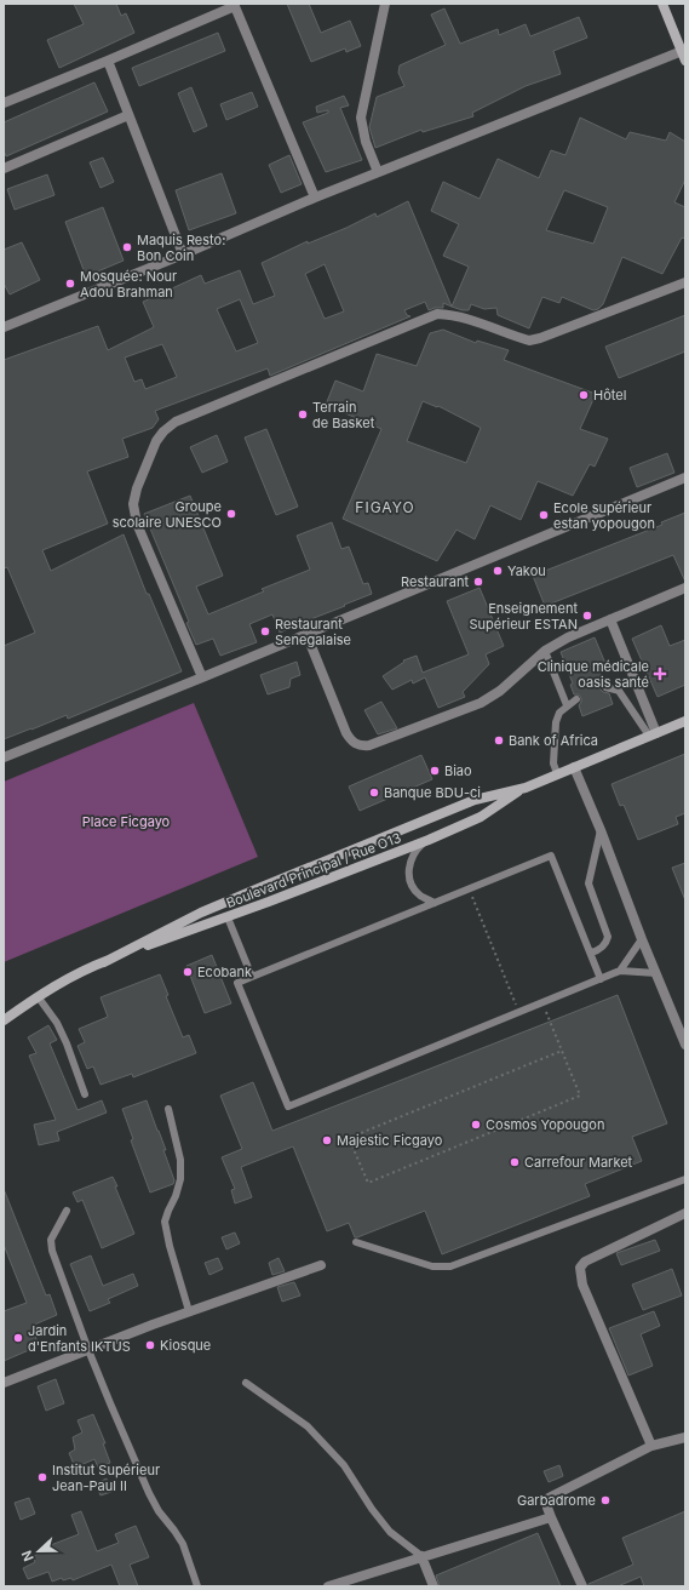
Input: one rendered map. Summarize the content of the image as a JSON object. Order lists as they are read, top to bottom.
{
  "streets": {
    "main road": ["Boulevard Principal / Rue O13"]
  },
  "districts": ["FIGAYO"],
  "parks": ["Place Ficgayo"],
  "places": {
    "other": [
      "Maquis Resto: Bon Coin",
      "Mosquée: Nour Adou Brahman",
      "Hôtel",
      "Terrain de Basket",
      "Groupe scolaire UNESCO",
      "Ecole supérieur estan yopougon",
      "Yakou",
      "Restaurant",
      "Enseignement Supérieur ESTAN",
      "Restaurant Senegalaise",
      "Bank of Africa",
      "Biao",
      "Banque BDU-ci",
      "Ecobank",
      "Cosmos Yopougon",
      "Majestic Ficgayo",
      "Carrefour Market",
      "Jardin d'Enfants IKTUS",
      "Kiosque",
      "Institut Supérieur Jean-Paul II",
      "Garbadrome"
    ],
    "health": ["Clinique médicale oasis santé"]
  },
  "north": "left"
}
